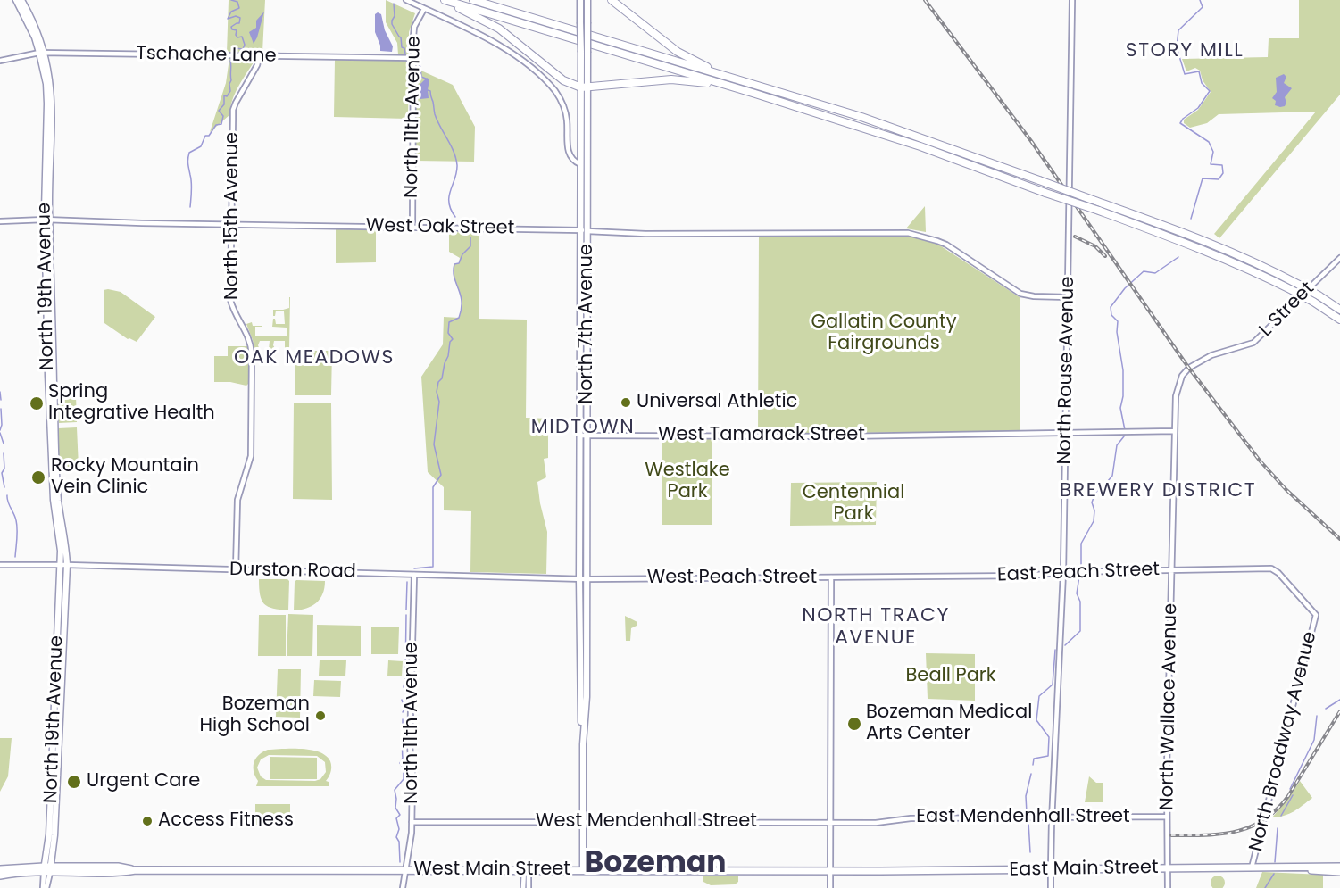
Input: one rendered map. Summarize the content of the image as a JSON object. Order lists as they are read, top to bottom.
{
  "streets": {
    "highway": ["East Main Street", "West Main Street"],
    "main road": ["North 19th Avenue", "North 7th Avenue"],
    "street": [
      "Tschache Lane",
      "North 11th Avenue",
      "North 15th Avenue",
      "West Oak Street",
      "L Street",
      "North Rouse Avenue",
      "West Tamarack Street",
      "Durston Road",
      "East Peach Street",
      "West Peach Street",
      "North Wallace Avenue",
      "North Broadway Avenue",
      "East Mendenhall Street",
      "West Mendenhall Street"
    ]
  },
  "crossings": [
    ["Tschache Lane", "North 11th Avenue"],
    ["Tschache Lane", "North 15th Avenue"],
    ["Tschache Lane", "North 19th Avenue"],
    ["North 11th Avenue", "West Oak Street"],
    ["North 11th Avenue", "Durston Road"],
    ["North 11th Avenue", "West Mendenhall Street"],
    ["North 11th Avenue", "West Main Street"],
    ["North 15th Avenue", "West Oak Street"],
    ["North 15th Avenue", "Durston Road"],
    ["West Oak Street", "North 19th Avenue"],
    ["West Oak Street", "North 7th Avenue"],
    ["West Oak Street", "North Rouse Avenue"],
    ["North 19th Avenue", "Durston Road"],
    ["North 19th Avenue", "West Main Street"],
    ["L Street", "North Wallace Avenue"],
    ["North 7th Avenue", "West Tamarack Street"],
    ["North 7th Avenue", "Durston Road"],
    ["North 7th Avenue", "West Peach Street"],
    ["North 7th Avenue", "West Mendenhall Street"],
    ["North 7th Avenue", "West Main Street"],
    ["North Rouse Avenue", "West Tamarack Street"],
    ["North Rouse Avenue", "East Peach Street"],
    ["North Rouse Avenue", "East Mendenhall Street"],
    ["North Rouse Avenue", "East Main Street"],
    ["West Tamarack Street", "North Wallace Avenue"],
    ["Durston Road", "West Peach Street"],
    ["East Peach Street", "West Peach Street"],
    ["East Peach Street", "North Wallace Avenue"],
    ["East Peach Street", "North Broadway Avenue"],
    ["North Wallace Avenue", "East Mendenhall Street"],
    ["North Wallace Avenue", "East Main Street"],
    ["North Broadway Avenue", "East Main Street"],
    ["East Mendenhall Street", "West Mendenhall Street"],
    ["East Main Street", "West Main Street"]
  ],
  "districts": [
    "STORY MILL",
    "OAK MEADOWS",
    "MIDTOWN",
    "BREWERY DISTRICT",
    "NORTH TRACY AVENUE",
    "Bozeman"
  ],
  "parks": [
    "Gallatin County Fairgrounds",
    "Westlake Park",
    "Centennial Park",
    "Beall Park"
  ],
  "places": [
    "Universal Athletic",
    "Spring Integrative Health",
    "Rocky Mountain Vein Clinic",
    "Bozeman High School",
    "Bozeman Medical Arts Center",
    "Urgent Care",
    "Access Fitness"
  ]
}
